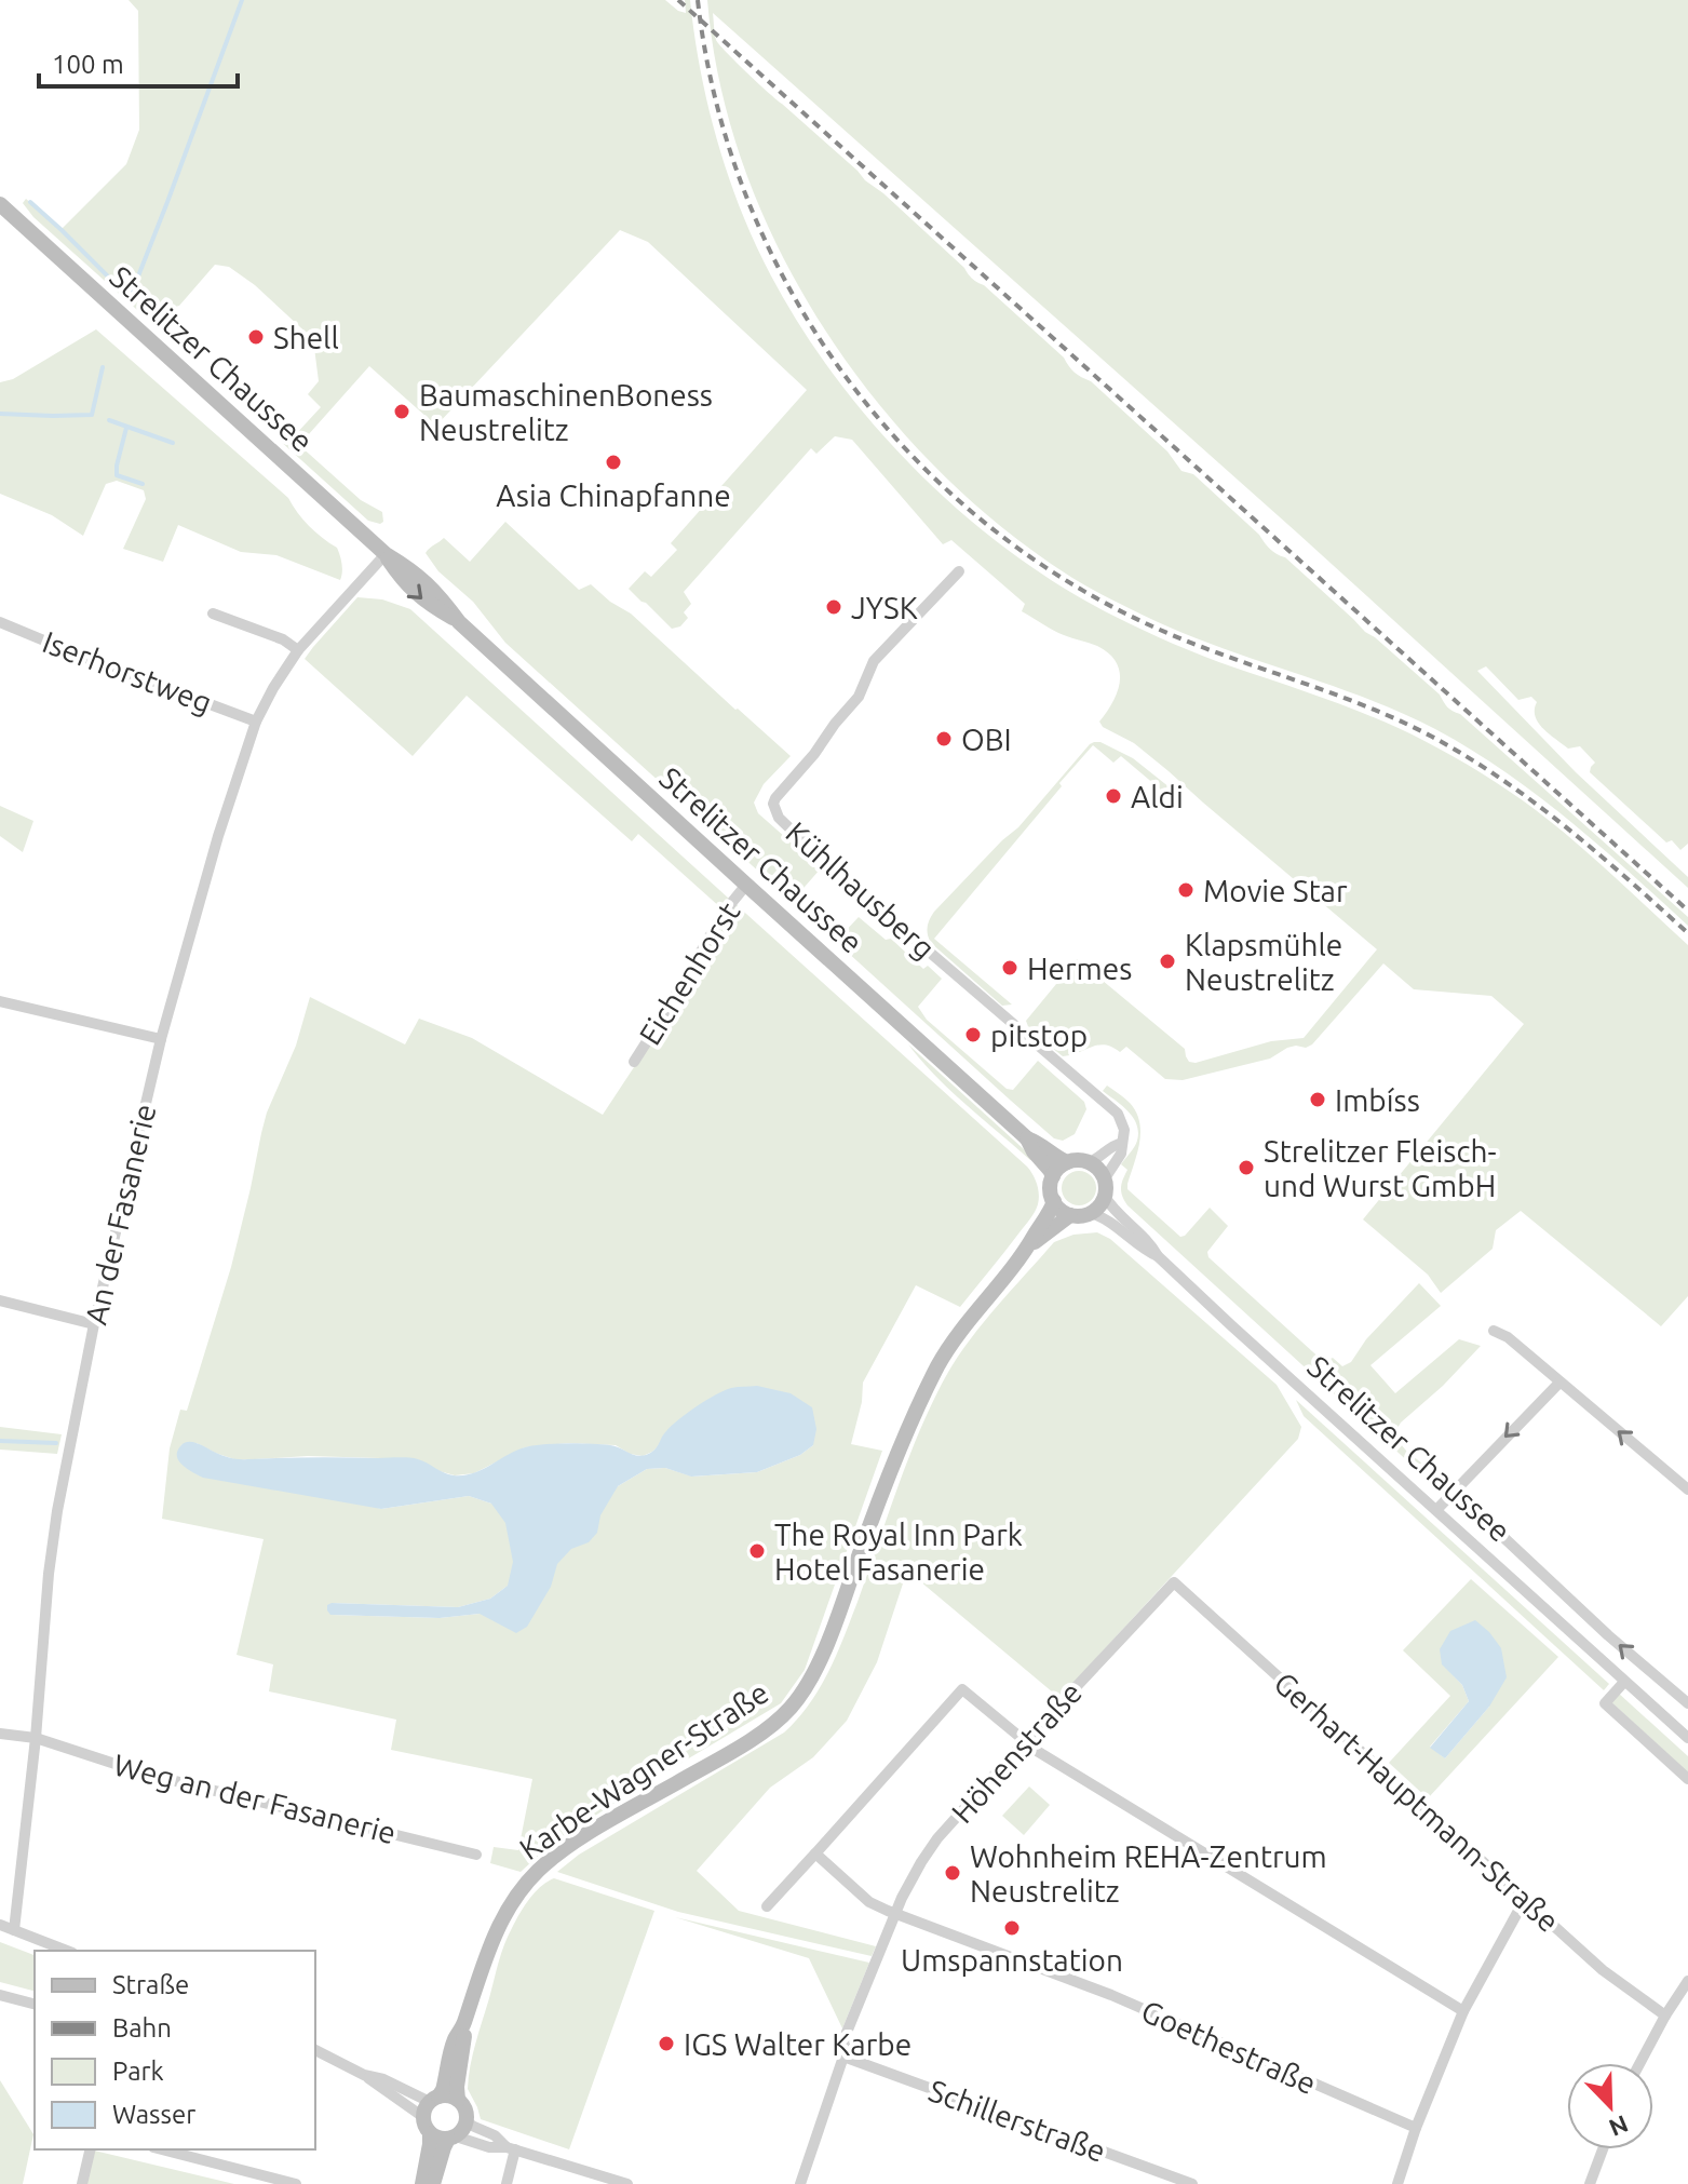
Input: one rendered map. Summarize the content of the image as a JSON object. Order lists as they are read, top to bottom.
{
  "streets": {
    "main road": ["Strelitzer Chaussee", "Karbe-Wagner-Straße"],
    "street": [
      "Iserhorstweg",
      "Kühlhausberg",
      "Eichenhorst",
      "An der Fasanerie",
      "Höhenstraße",
      "Weg an der Fasanerie",
      "Gerhart-Hauptmann-Straße",
      "Goethestraße",
      "Schillerstraße"
    ]
  },
  "crossings": [
    ["Strelitzer Chaussee", "Eichenhorst"],
    ["Strelitzer Chaussee", "An der Fasanerie"],
    ["Strelitzer Chaussee", "Karbe-Wagner-Straße"],
    ["Iserhorstweg", "An der Fasanerie"],
    ["An der Fasanerie", "Weg an der Fasanerie"],
    ["Höhenstraße", "Gerhart-Hauptmann-Straße"],
    ["Höhenstraße", "Goethestraße"],
    ["Höhenstraße", "Schillerstraße"]
  ],
  "places": [
    "Shell",
    "BaumaschinenBoness Neustrelitz",
    "Asia Chinapfanne",
    "JYSK",
    "OBI",
    "Aldi",
    "Movie Star",
    "Klapsmühle Neustrelitz",
    "Hermes",
    "pitstop",
    "Imbíss",
    "Strelitzer Fleisch- und Wurst GmbH",
    "The Royal Inn Park Hotel Fasanerie",
    "Wohnheim REHA-Zentrum Neustrelitz",
    "Umspannstation",
    "IGS Walter Karbe"
  ],
  "legend": [
    "Straße",
    "Bahn",
    "Park",
    "Wasser"
  ],
  "scale_bar": "100 m",
  "north": "bottom right"
}
